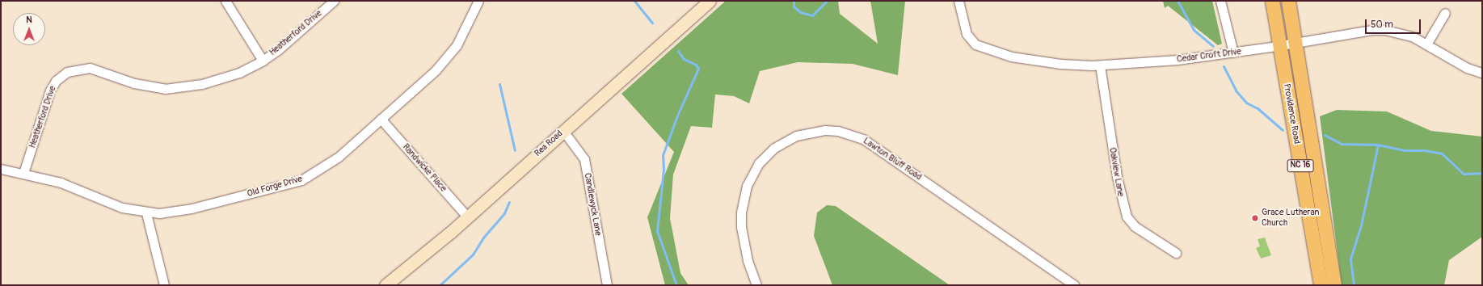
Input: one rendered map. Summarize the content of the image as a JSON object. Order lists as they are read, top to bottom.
{
  "streets": {
    "main road": ["Providence Road", "Rea Road", "NC 16"],
    "street": [
      "Heatherford Drive",
      "Cedar Croft Drive",
      "Lawton Bluff Road",
      "Randwicke Place",
      "Oakview Lane",
      "Old Forge Drive",
      "Candlewyck Lane"
    ]
  },
  "crossings": [
    ["Heatherford Drive", "Old Forge Drive"],
    ["Cedar Croft Drive", "Providence Road"],
    ["Cedar Croft Drive", "Oakview Lane"],
    ["Rea Road", "Randwicke Place"],
    ["Rea Road", "Candlewyck Lane"],
    ["Randwicke Place", "Old Forge Drive"]
  ],
  "places": ["Grace Lutheran Church"],
  "scale_bar": "50 m",
  "north": "top"
}
